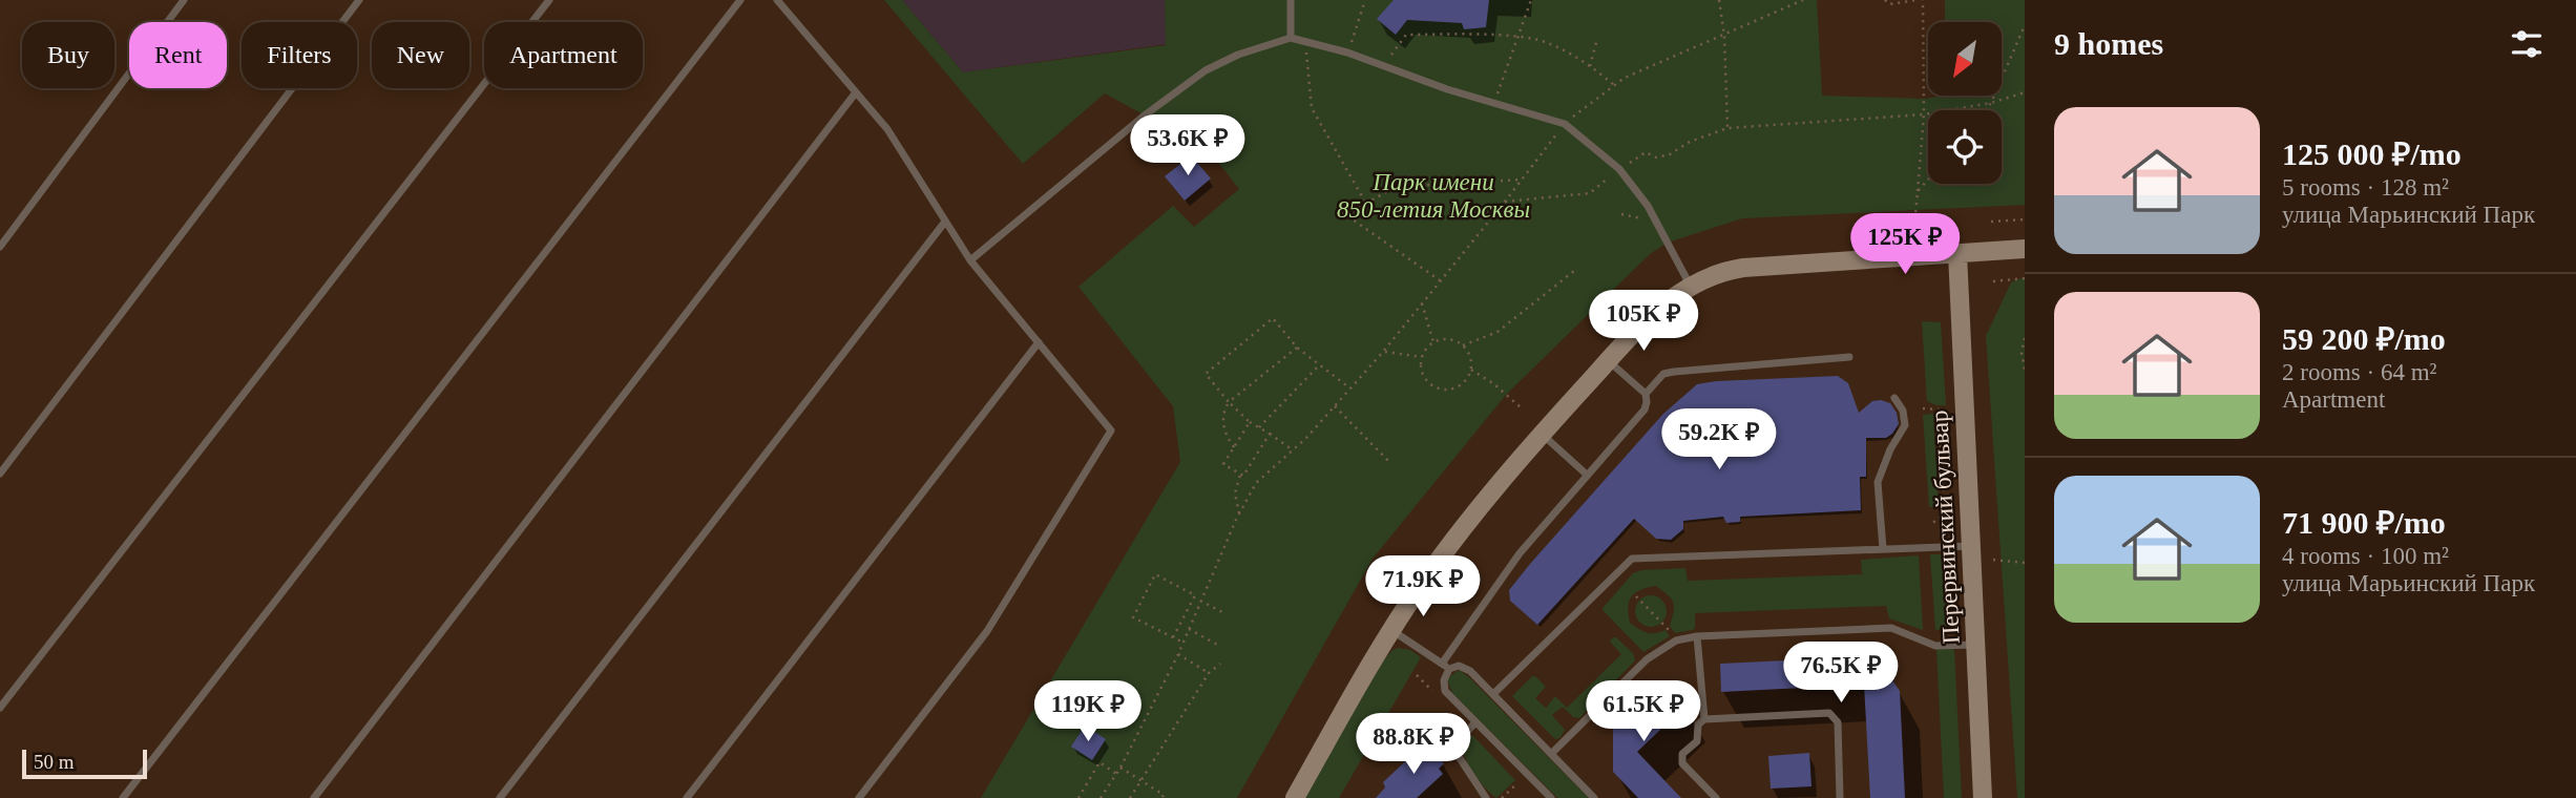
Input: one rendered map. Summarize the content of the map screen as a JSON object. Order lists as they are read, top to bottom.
{
  "streets": {
    "main road": ["Перервинский бульвар"]
  },
  "parks": ["Парк имени 850-летия Москвы"],
  "scale_bar": "50 m",
  "north": "bottom left",
  "page": {
    "heading": "9 homes",
    "chip": [
      "Buy",
      "Rent",
      "Filters",
      "New",
      "Apartment"
    ],
    "list": [
      {
        "name": "125 000 ₽/mo",
        "note": "5 rooms · 128 m² · улица Марьинский Парк"
      },
      {
        "name": "59 200 ₽/mo",
        "note": "2 rooms · 64 m² · Apartment"
      },
      {
        "name": "71 900 ₽/mo",
        "note": "4 rooms · 100 m² · улица Марьинский Парк"
      }
    ],
    "price": [
      "53.6K ₽",
      "125K ₽",
      "105K ₽",
      "59.2K ₽",
      "71.9K ₽",
      "76.5K ₽",
      "119K ₽",
      "61.5K ₽",
      "88.8K ₽"
    ],
    "scale": "50 m"
  }
}
